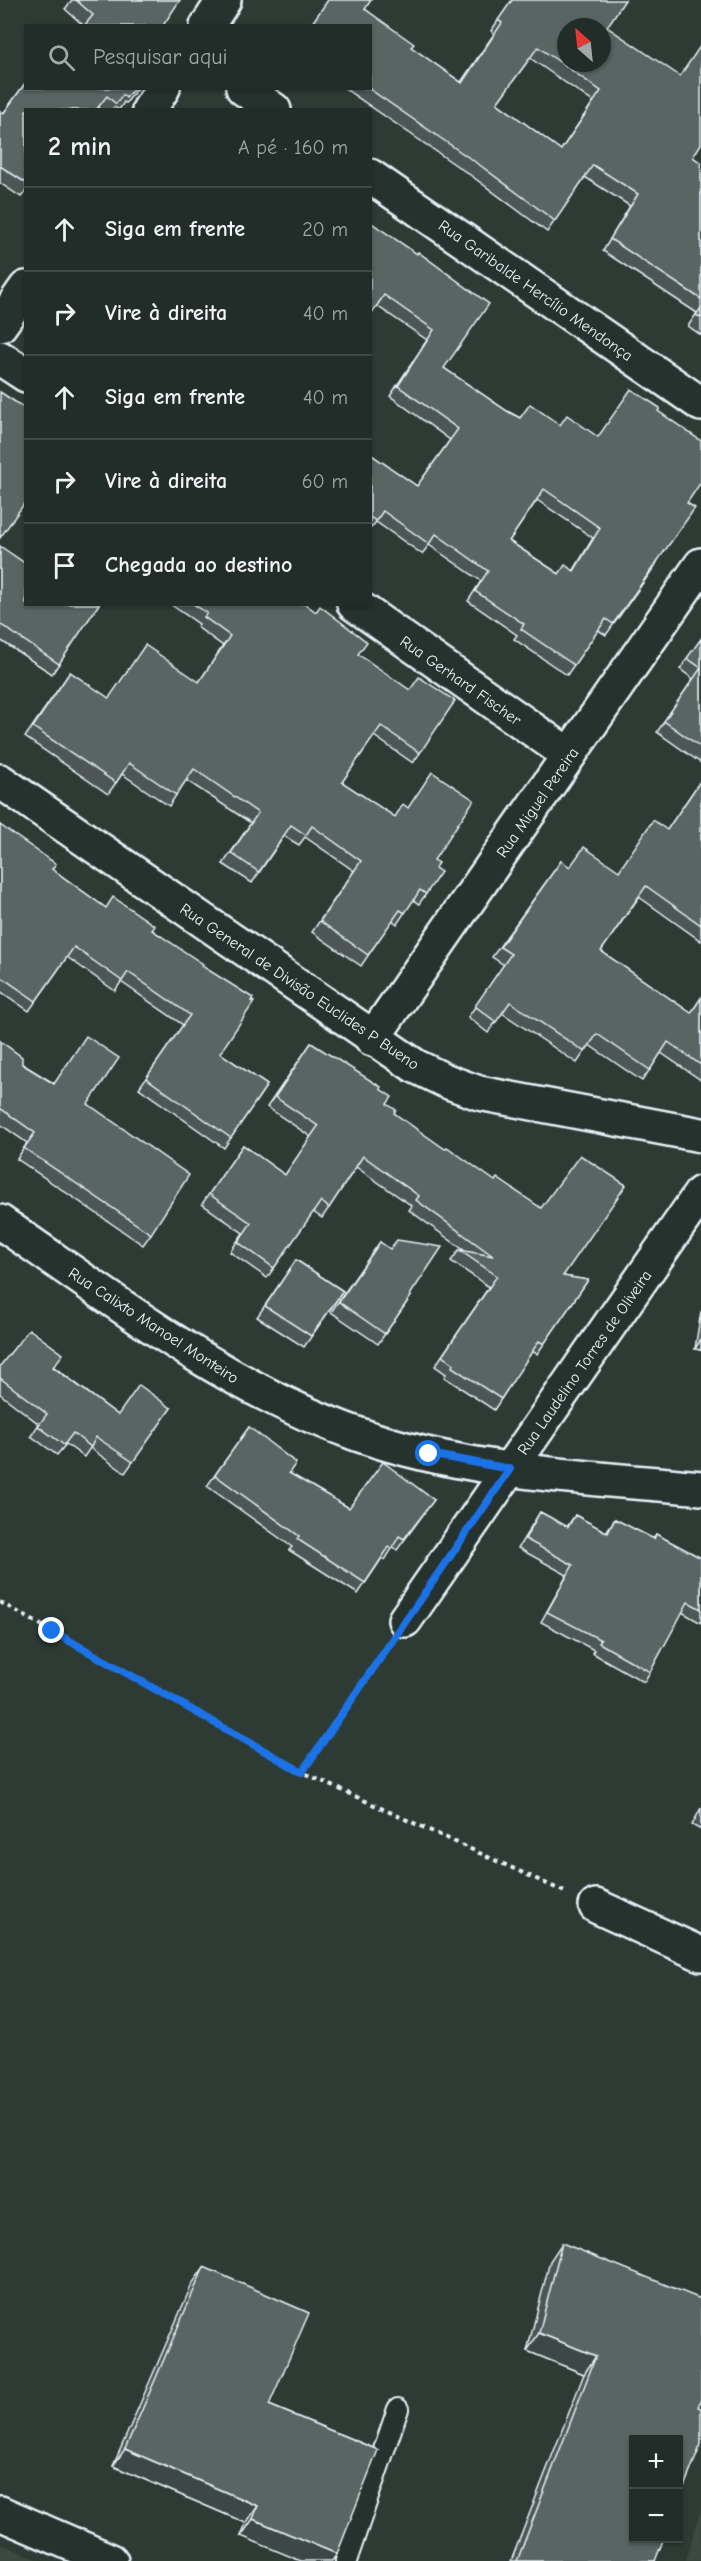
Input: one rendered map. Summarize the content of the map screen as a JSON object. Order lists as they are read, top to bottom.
{
  "streets": {
    "street": [
      "Rua Garibalde Hercílio Mendonça",
      "Rua Gerhard Fischer",
      "Rua Miguel Pereira",
      "Rua General de Divisão Euclides P Bueno",
      "Rua Calixto Manoel Monteiro",
      "Rua Laudelino Torres de Oliveira"
    ]
  },
  "crossings": [
    ["Rua Gerhard Fischer", "Rua Miguel Pereira"],
    ["Rua Miguel Pereira", "Rua General de Divisão Euclides P Bueno"],
    ["Rua Calixto Manoel Monteiro", "Rua Laudelino Torres de Oliveira"]
  ],
  "north": "top left",
  "page": {
    "search": "Pesquisar aqui",
    "heading": ["2 min", "A pé · 160 m"],
    "list": [
      ["Siga em frente", "20 m"],
      ["Vire à direita", "40 m"],
      ["Siga em frente", "40 m"],
      ["Vire à direita", "60 m"],
      "Chegada ao destino"
    ],
    "map_buttons": ["+", "−"]
  }
}
